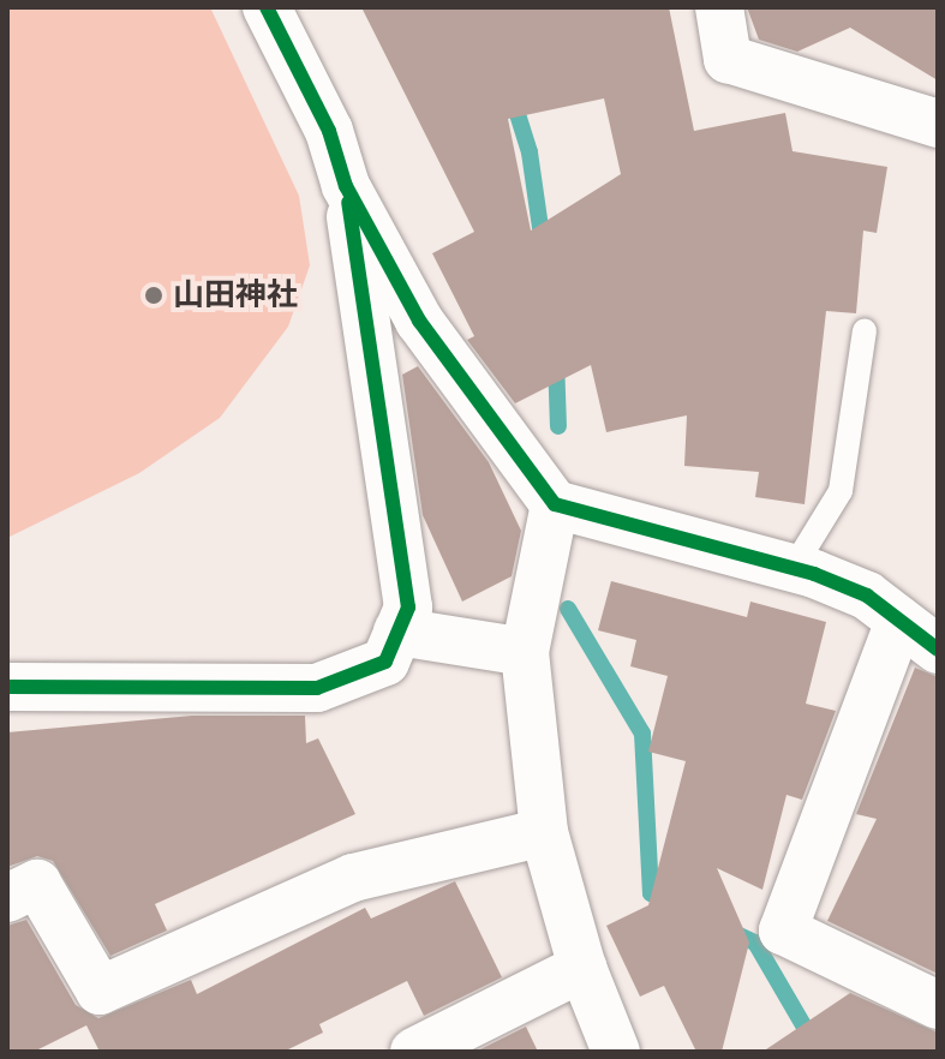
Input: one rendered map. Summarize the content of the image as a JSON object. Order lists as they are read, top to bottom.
{
  "places": ["山田神社"]
}
